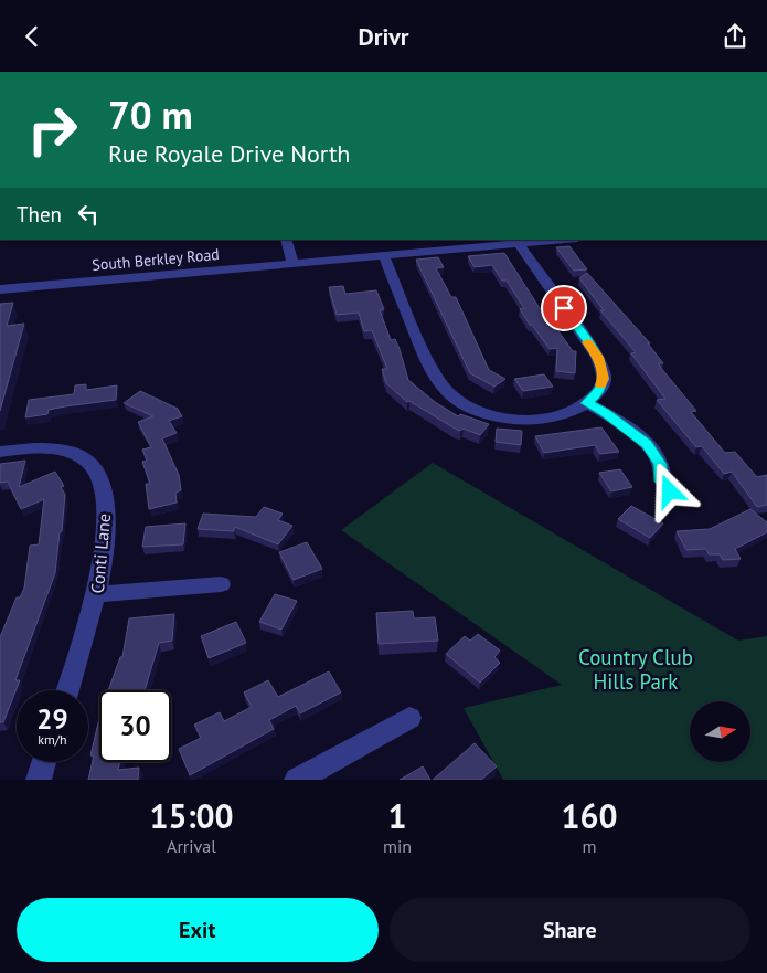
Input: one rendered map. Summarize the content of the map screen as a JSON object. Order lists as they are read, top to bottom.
{
  "streets": {
    "street": ["South Berkley Road", "Conti Lane"]
  },
  "parks": ["Country Club Hills Park"],
  "north": "right",
  "page": {
    "header": "Drivr",
    "turn": ["70 m", "Rue Royale Drive North"],
    "then": "Then",
    "speed": "29 km/h",
    "limit": "30",
    "eta": [
      "15:00",
      "Arrival",
      "1",
      "min",
      "160",
      "m"
    ],
    "buttons": ["Exit", "Share"]
  }
}
